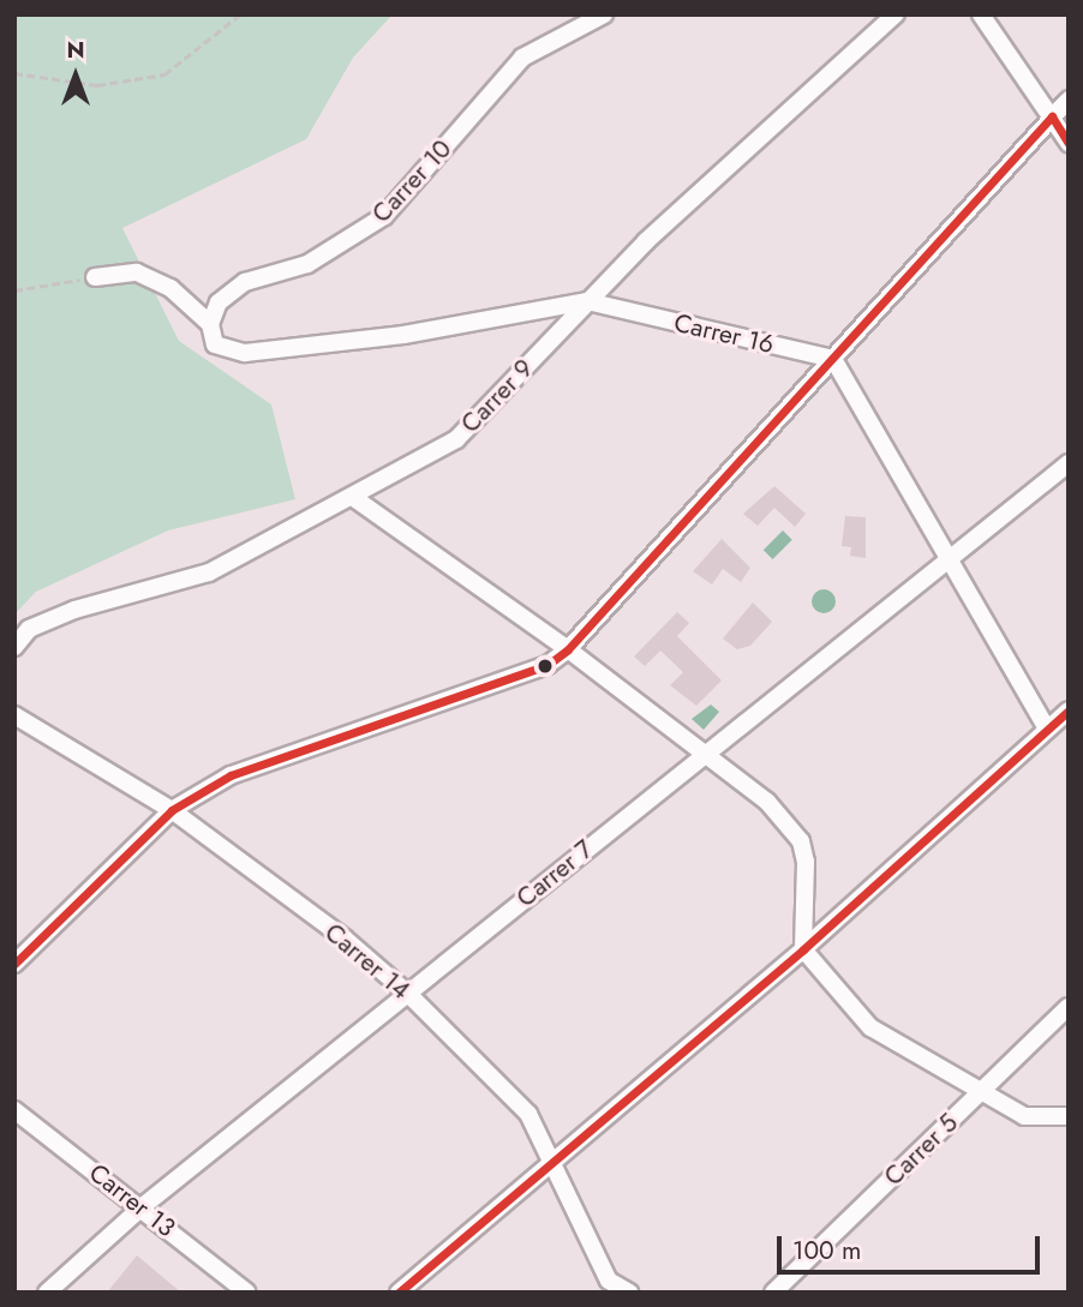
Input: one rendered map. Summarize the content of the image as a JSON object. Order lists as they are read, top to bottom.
{
  "streets": {
    "street": [
      "Carrer 10",
      "Carrer 16",
      "Carrer 9",
      "Carrer 7",
      "Carrer 14",
      "Carrer 5",
      "Carrer 13"
    ]
  },
  "crossings": [
    ["Carrer 10", "Carrer 16"],
    ["Carrer 16", "Carrer 9"],
    ["Carrer 7", "Carrer 14"],
    ["Carrer 7", "Carrer 13"]
  ],
  "scale_bar": "100 m",
  "north": "top"
}
